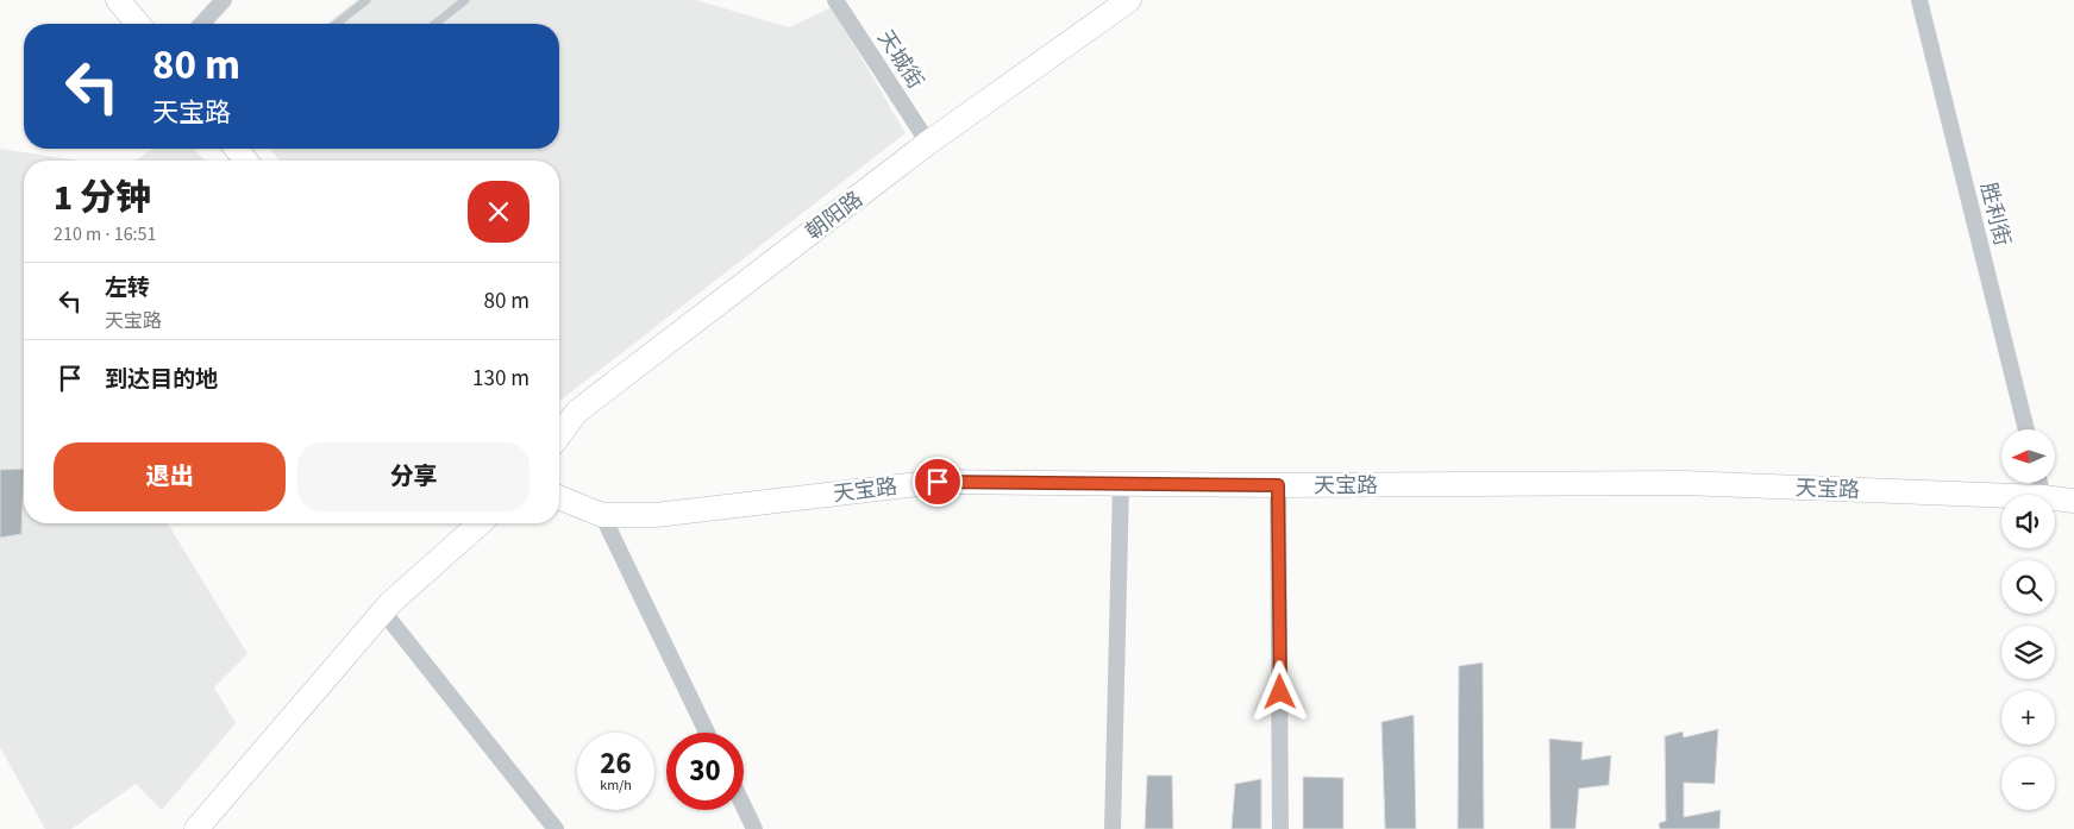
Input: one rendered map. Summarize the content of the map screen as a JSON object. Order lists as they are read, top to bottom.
{
  "streets": {
    "main road": ["朝阳路", "天宝路"],
    "street": ["天城街", "胜利街"]
  },
  "crossings": [
    ["天城街", "朝阳路"]
  ],
  "north": "left",
  "page": {
    "turn": ["80 m", "天宝路"],
    "heading": ["1 分钟", "210 m · 16:51"],
    "list": [
      {
        "name": "左转",
        "note": "天宝路",
        "value": "80 m"
      },
      {
        "name": "到达目的地",
        "value": "130 m"
      }
    ],
    "map_buttons": ["+", "−"],
    "buttons": ["退出", "分享"],
    "speed": "26 km/h",
    "limit": "30"
  }
}
